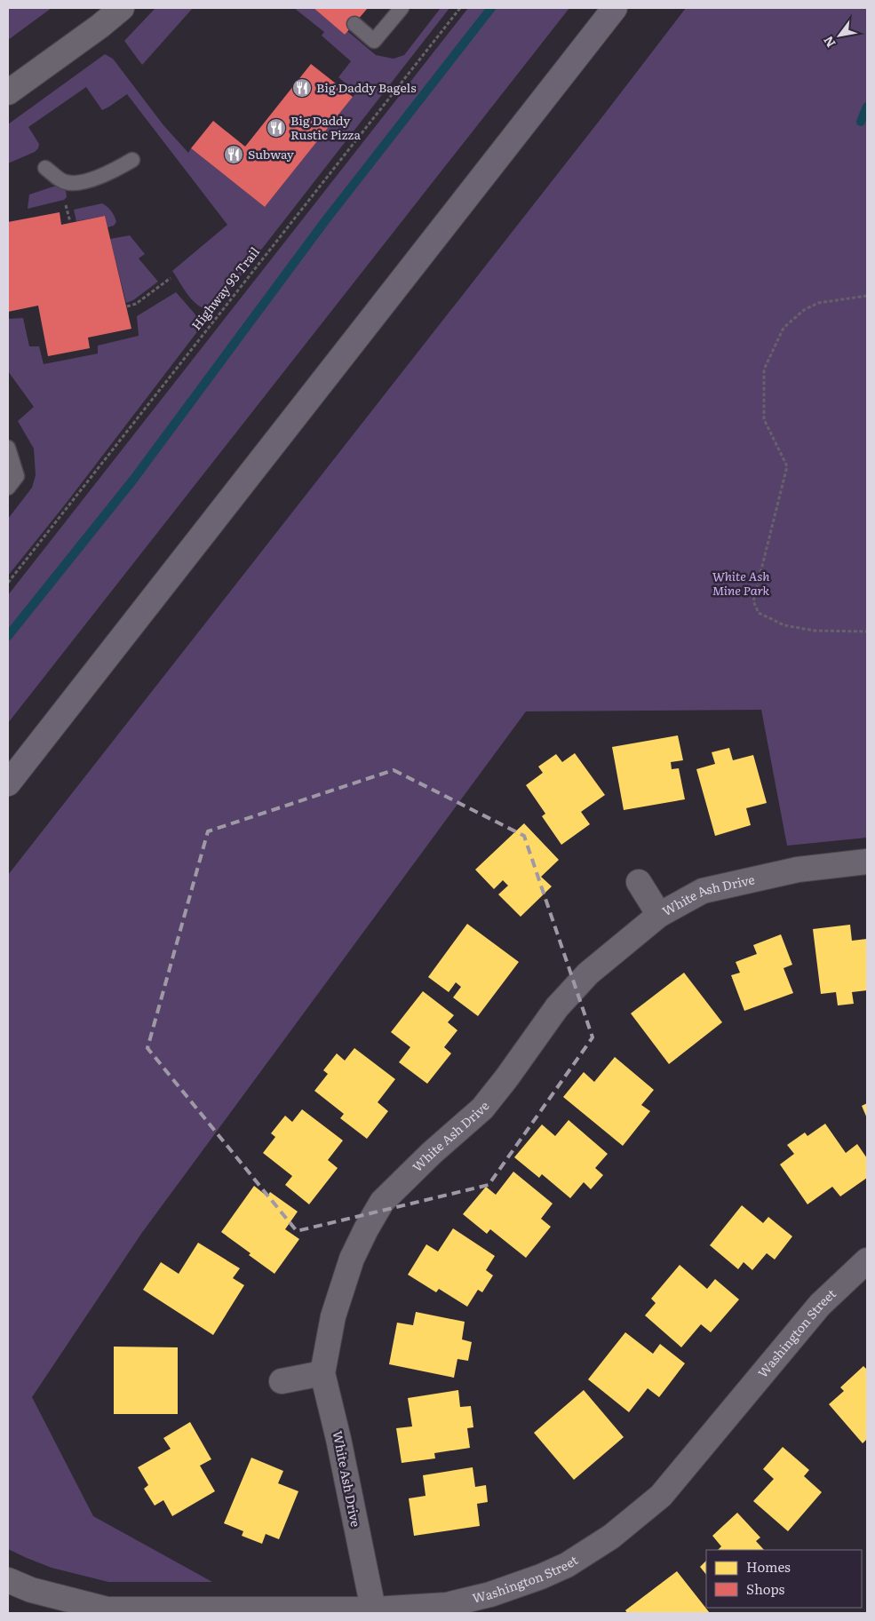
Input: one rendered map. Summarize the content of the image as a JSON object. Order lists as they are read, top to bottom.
{
  "streets": {
    "street": ["White Ash Drive", "Washington Street"],
    "path": ["Highway 93 Trail"]
  },
  "crossings": [
    ["White Ash Drive", "Washington Street"]
  ],
  "parks": ["White Ash Mine Park"],
  "places": {
    "restaurant": ["Big Daddy Bagels", "Big Daddy Rustic Pizza", "Subway"]
  },
  "legend": ["Homes", "Shops"],
  "north": "bottom left"
}
